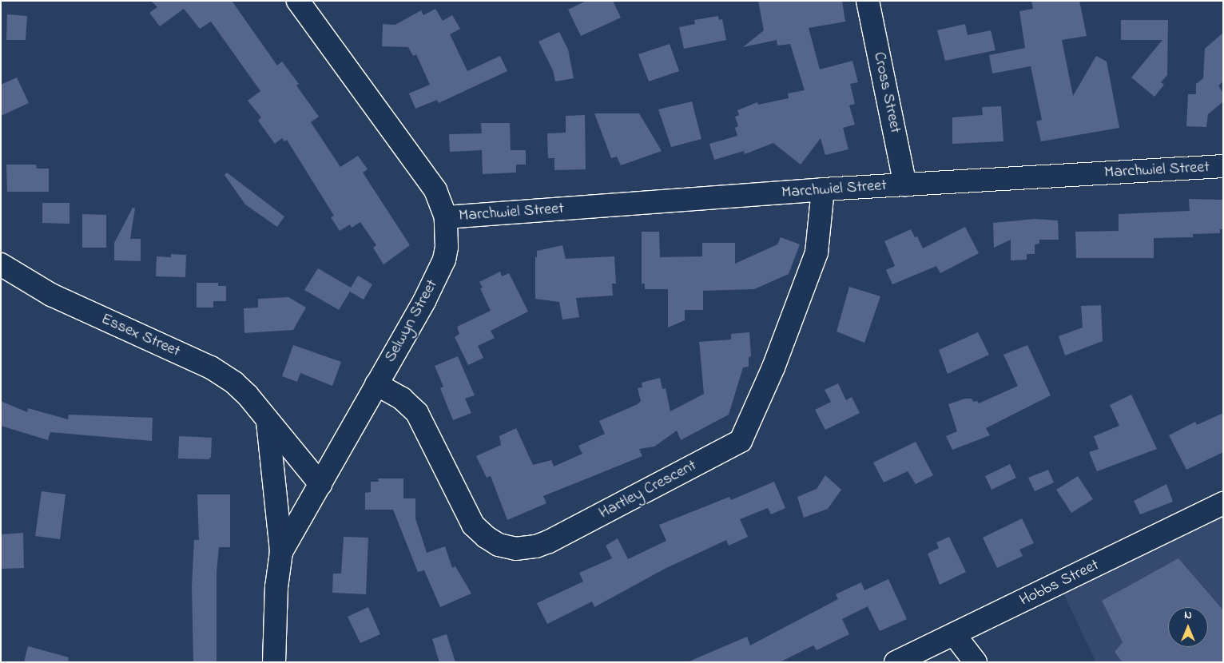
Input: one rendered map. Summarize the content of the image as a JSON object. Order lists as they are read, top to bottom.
{
  "streets": {
    "street": [
      "Cross Street",
      "Marchwiel Street",
      "Selwyn Street",
      "Essex Street",
      "Hartley Crescent",
      "Hobbs Street"
    ]
  },
  "crossings": [
    ["Cross Street", "Marchwiel Street"],
    ["Marchwiel Street", "Selwyn Street"],
    ["Marchwiel Street", "Hartley Crescent"],
    ["Selwyn Street", "Essex Street"],
    ["Selwyn Street", "Hartley Crescent"]
  ],
  "north": "top"
}
